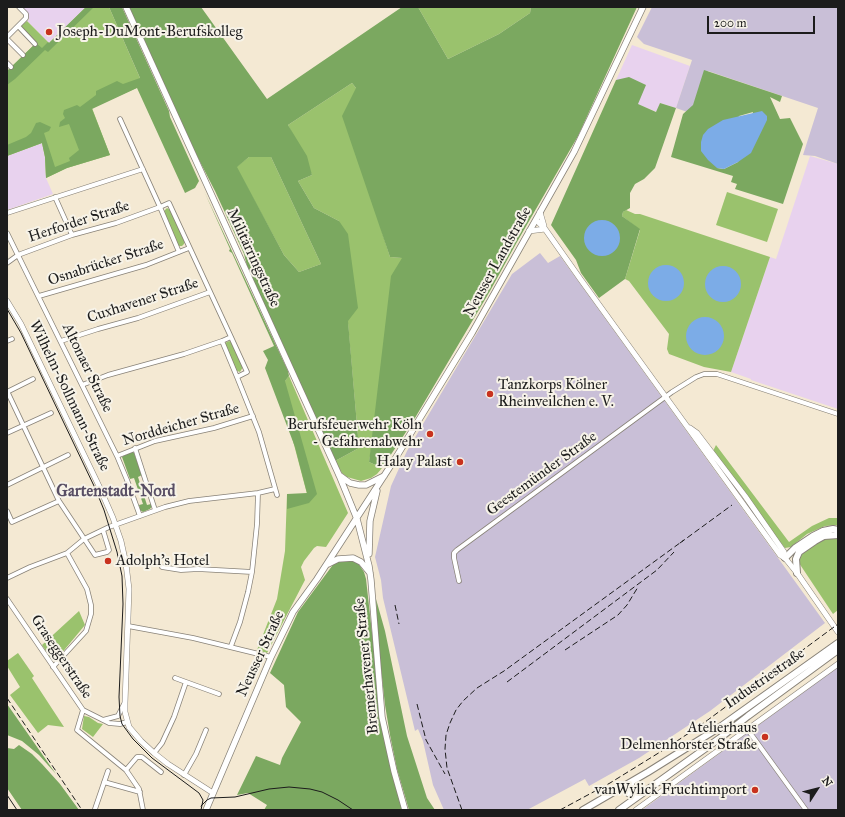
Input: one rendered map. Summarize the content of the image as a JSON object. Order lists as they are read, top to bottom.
{
  "streets": {
    "highway": ["Industriestraße"],
    "main road": [
      "Militärringstraße",
      "Neusser Landstraße",
      "Neusser Straße",
      "Bremerhavener Straße"
    ],
    "street": [
      "Herforder Straße",
      "Osnabrücker Straße",
      "Cuxhavener Straße",
      "Altonaer Straße",
      "Wilhelm-Sollmann-Straße",
      "Norddeicher Straße",
      "Geestemünder Straße",
      "Graseggerstraße"
    ]
  },
  "crossings": [
    ["Herforder Straße", "Altonaer Straße"],
    ["Militärringstraße", "Neusser Landstraße"],
    ["Militärringstraße", "Neusser Straße"],
    ["Militärringstraße", "Bremerhavener Straße"],
    ["Neusser Landstraße", "Neusser Straße"],
    ["Neusser Landstraße", "Bremerhavener Straße"],
    ["Osnabrücker Straße", "Altonaer Straße"],
    ["Cuxhavener Straße", "Altonaer Straße"],
    ["Altonaer Straße", "Norddeicher Straße"],
    ["Wilhelm-Sollmann-Straße", "Neusser Straße"],
    ["Wilhelm-Sollmann-Straße", "Graseggerstraße"],
    ["Neusser Straße", "Bremerhavener Straße"]
  ],
  "districts": ["Gartenstadt-Nord"],
  "places": [
    "Joseph-DuMont-Berufskolleg",
    "Tanzkorps Kölner Rheinveilchen e. V.",
    "Berufsfeuerwehr Köln - Gefahrenabwehr",
    "Halay Palast",
    "Adolph's Hotel",
    "Atelierhaus Delmenhorster Straße",
    "vanWylick Fruchtimport"
  ],
  "scale_bar": "200 m",
  "north": "top right"
}
